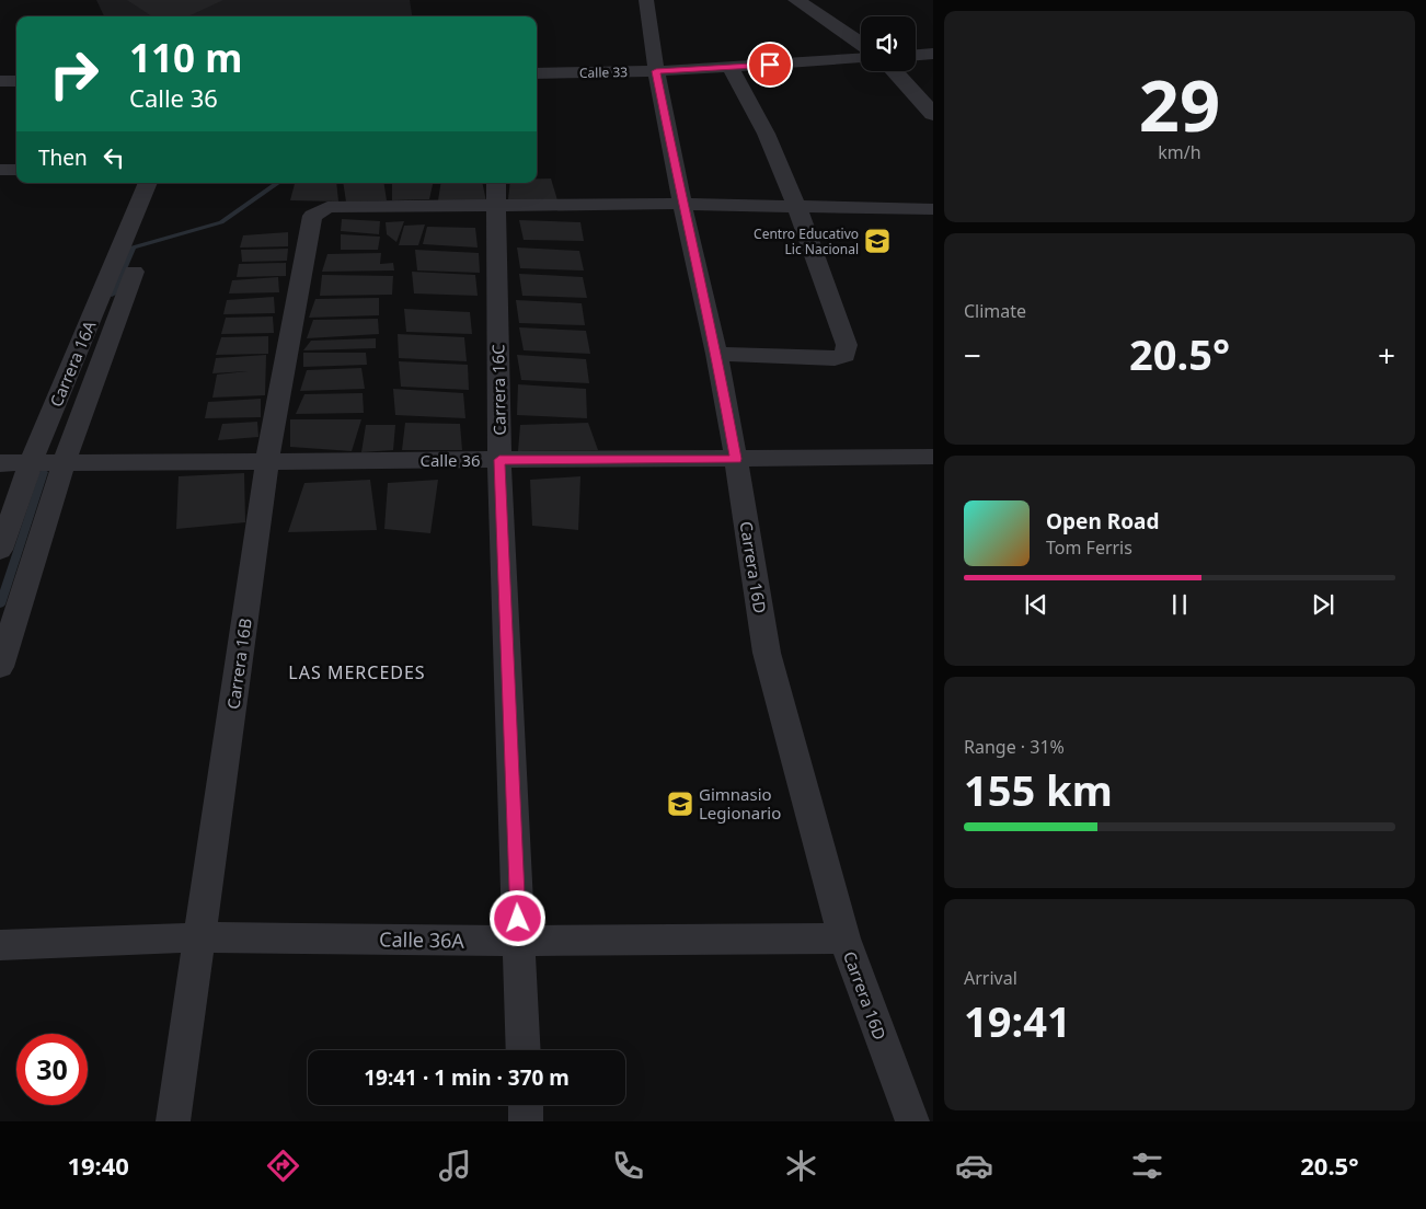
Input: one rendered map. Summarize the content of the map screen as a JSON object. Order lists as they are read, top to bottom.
{
  "streets": {
    "street": [
      "Calle 33",
      "Carrera 16A",
      "Carrera 16C",
      "Calle 36",
      "Carrera 16D",
      "Carrera 16B",
      "Calle 36A"
    ]
  },
  "crossings": [
    ["Calle 33", "Carrera 16D"],
    ["Carrera 16A", "Calle 36"],
    ["Carrera 16C", "Calle 36"],
    ["Carrera 16C", "Carrera 16B"],
    ["Carrera 16C", "Calle 36A"],
    ["Calle 36", "Carrera 16D"],
    ["Calle 36", "Carrera 16B"],
    ["Carrera 16D", "Calle 36A"],
    ["Carrera 16B", "Calle 36A"]
  ],
  "districts": ["LAS MERCEDES"],
  "places": {
    "school or university": ["Centro Educativo Lic Nacional", "Gimnasio Legionario"]
  },
  "page": {
    "tile": [
      ["29", "km/h"],
      "Climate",
      ["Range · 31%", "155 km"],
      ["Arrival", "19:41"]
    ],
    "turn": ["110 m", "Calle 36"],
    "then": "Then",
    "heat": ["−", "20.5°", "+"],
    "song": ["Open Road", "Tom Ferris"],
    "limit": "30",
    "trip": "19:41 · 1 min · 370 m",
    "tabs": ["19:40", "20.5°"]
  }
}
